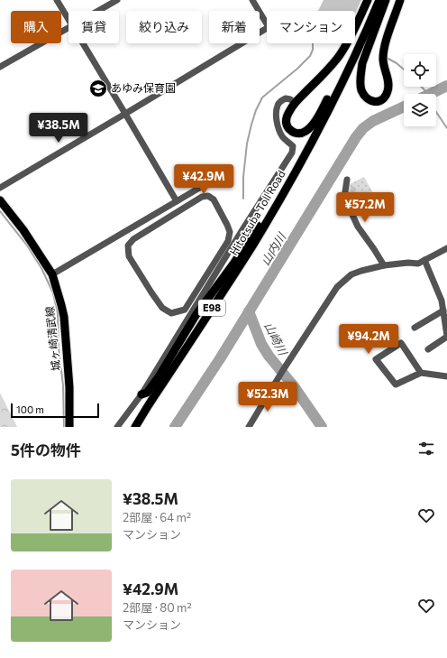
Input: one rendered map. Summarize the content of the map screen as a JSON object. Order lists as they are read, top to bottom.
{
  "streets": {
    "main road": ["Hitotsuba Toll Road", "E98", "城ヶ崎清武線"]
  },
  "water": ["山内川", "山崎川"],
  "places": {
    "school or university": ["あゆみ保育園"]
  },
  "scale_bar": "100 m",
  "page": {
    "chip": [
      "購入",
      "賃貸",
      "絞り込み",
      "新着",
      "マンション"
    ],
    "price": [
      "¥38.5M",
      "¥42.9M",
      "¥57.2M",
      "¥94.2M",
      "¥52.3M"
    ],
    "scale": "100 m",
    "heading": "5件の物件",
    "list": [
      {
        "name": "¥38.5M",
        "note": "2部屋 · 64 m² · マンション"
      },
      {
        "name": "¥42.9M",
        "note": "2部屋 · 80 m² · マンション"
      }
    ]
  }
}
